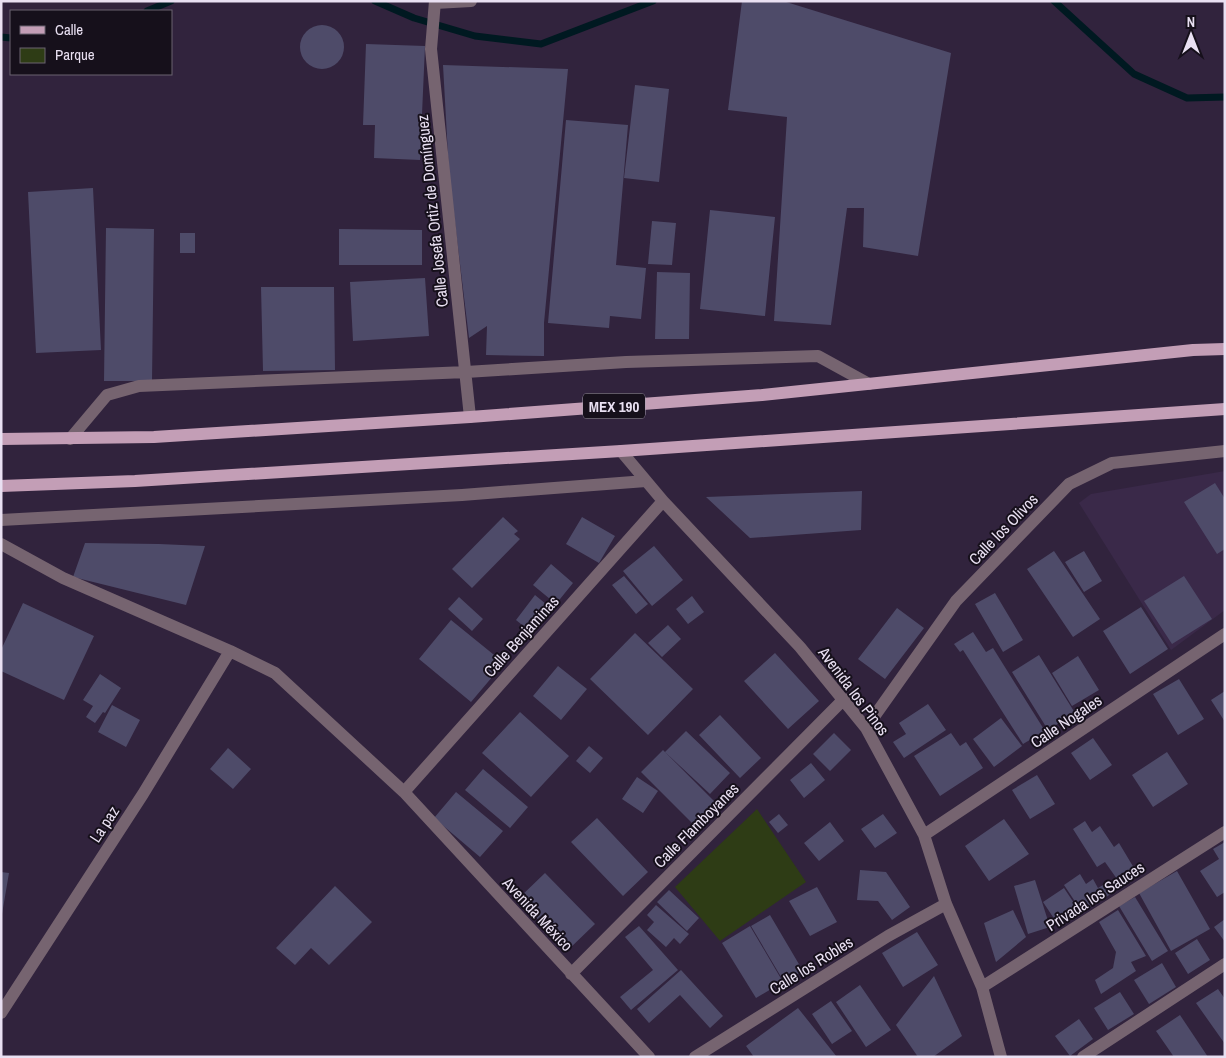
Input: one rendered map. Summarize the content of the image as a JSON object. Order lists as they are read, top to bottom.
{
  "streets": {
    "main road": ["MEX 190"],
    "street": [
      "Calle Josefa Ortiz de Domínguez",
      "Calle los Olivos",
      "Calle Benjaminas",
      "Avenida los Pinos",
      "Calle Nogales",
      "La paz",
      "Calle Flamboyanes",
      "Privada los Sauces",
      "Avenida México",
      "Calle los Robles"
    ]
  },
  "crossings": [
    ["Calle Josefa Ortiz de Domínguez", "MEX 190"],
    ["Calle los Olivos", "Avenida los Pinos"],
    ["Calle Benjaminas", "Avenida los Pinos"],
    ["Calle Benjaminas", "Avenida México"],
    ["Avenida los Pinos", "Calle Nogales"],
    ["Avenida los Pinos", "Calle Flamboyanes"],
    ["Avenida los Pinos", "Privada los Sauces"],
    ["Avenida los Pinos", "Calle los Robles"],
    ["La paz", "Avenida México"],
    ["Calle Flamboyanes", "Avenida México"]
  ],
  "legend": ["Calle", "Parque"],
  "north": "top"
}
